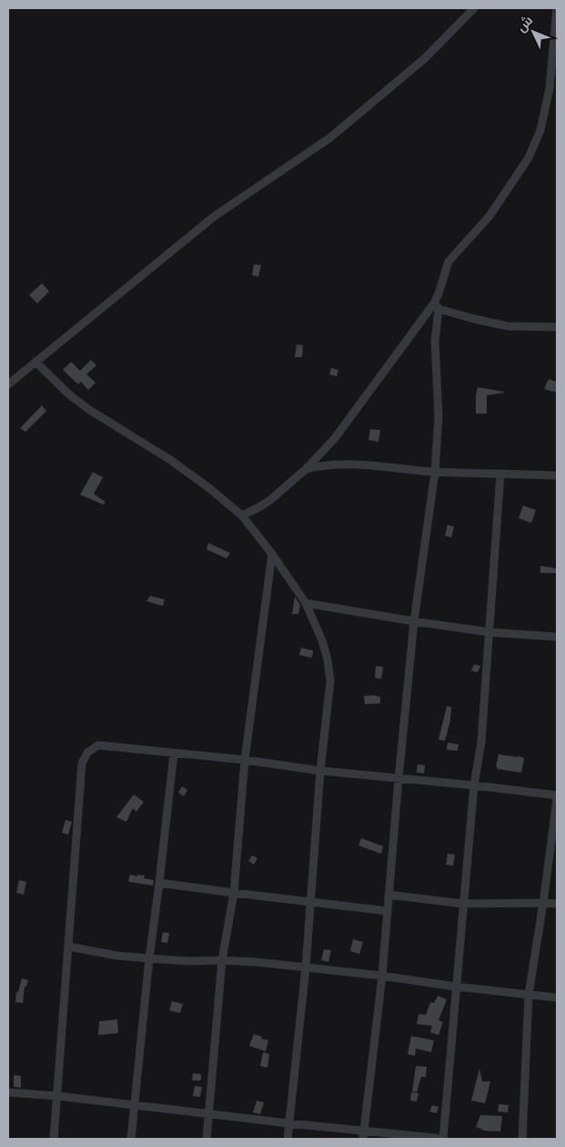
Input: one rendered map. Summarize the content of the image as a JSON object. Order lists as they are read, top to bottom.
{
  "north": "top left"
}
